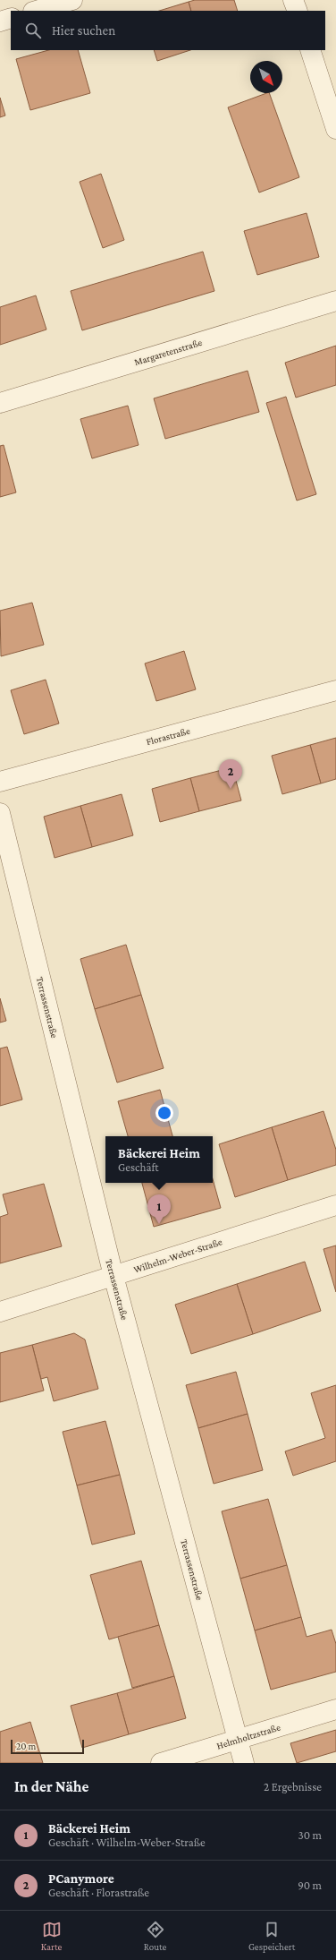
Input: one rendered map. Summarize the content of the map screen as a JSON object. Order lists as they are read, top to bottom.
{
  "streets": {
    "street": [
      "Margaretenstraße",
      "Florastraße",
      "Terrassenstraße",
      "Wilhelm-Weber-Straße",
      "Helmholtzstraße"
    ]
  },
  "crossings": [
    ["Terrassenstraße", "Wilhelm-Weber-Straße"],
    ["Terrassenstraße", "Helmholtzstraße"]
  ],
  "scale_bar": "20 m",
  "north": "bottom right",
  "page": {
    "search": "Hier suchen",
    "pins": ["2", "1"],
    "popup": ["Bäckerei Heim", "Geschäft"],
    "scale": "20 m",
    "heading": ["In der Nähe", "2 Ergebnisse"],
    "list": [
      {
        "mark": "1",
        "name": "Bäckerei Heim",
        "note": "Geschäft · Wilhelm-Weber-Straße",
        "value": "30 m"
      },
      {
        "mark": "2",
        "name": "PCanymore",
        "note": "Geschäft · Florastraße",
        "value": "90 m"
      }
    ],
    "nav": ["Karte", "Route", "Gespeichert"]
  }
}
